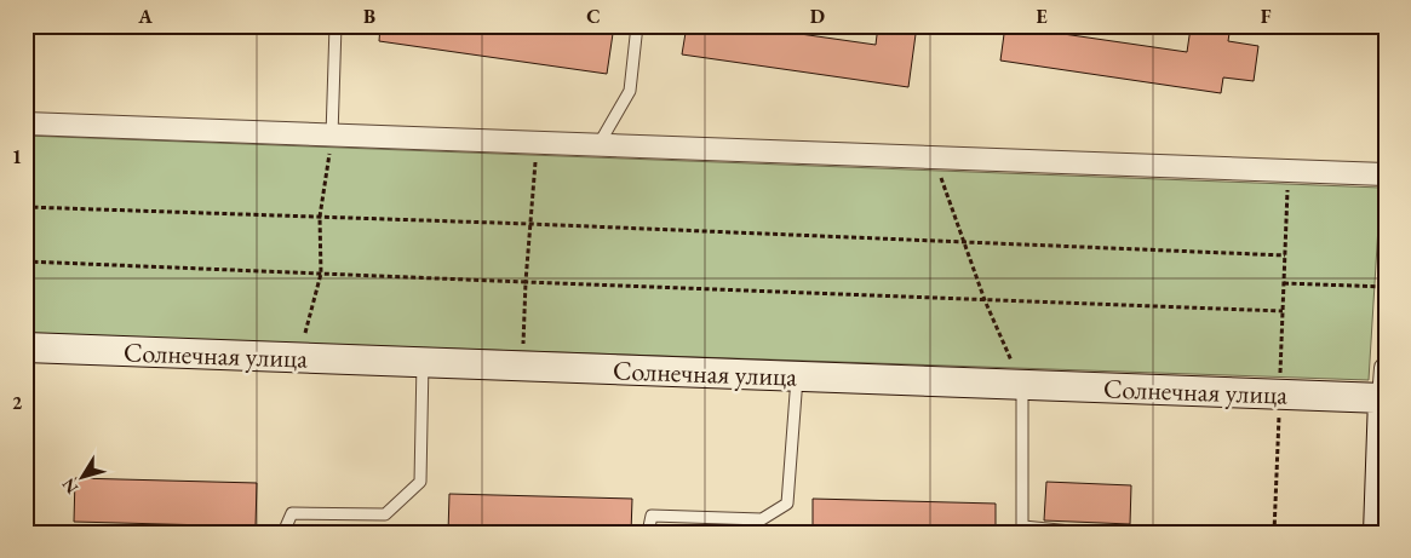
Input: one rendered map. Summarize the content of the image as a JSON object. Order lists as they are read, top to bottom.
{
  "streets": {
    "street": ["Солнечная улица"]
  },
  "north": "bottom left",
  "grid": {
    "columns": [
      "A",
      "B",
      "C",
      "D",
      "E",
      "F"
    ],
    "rows": ["1", "2"]
  }
}
